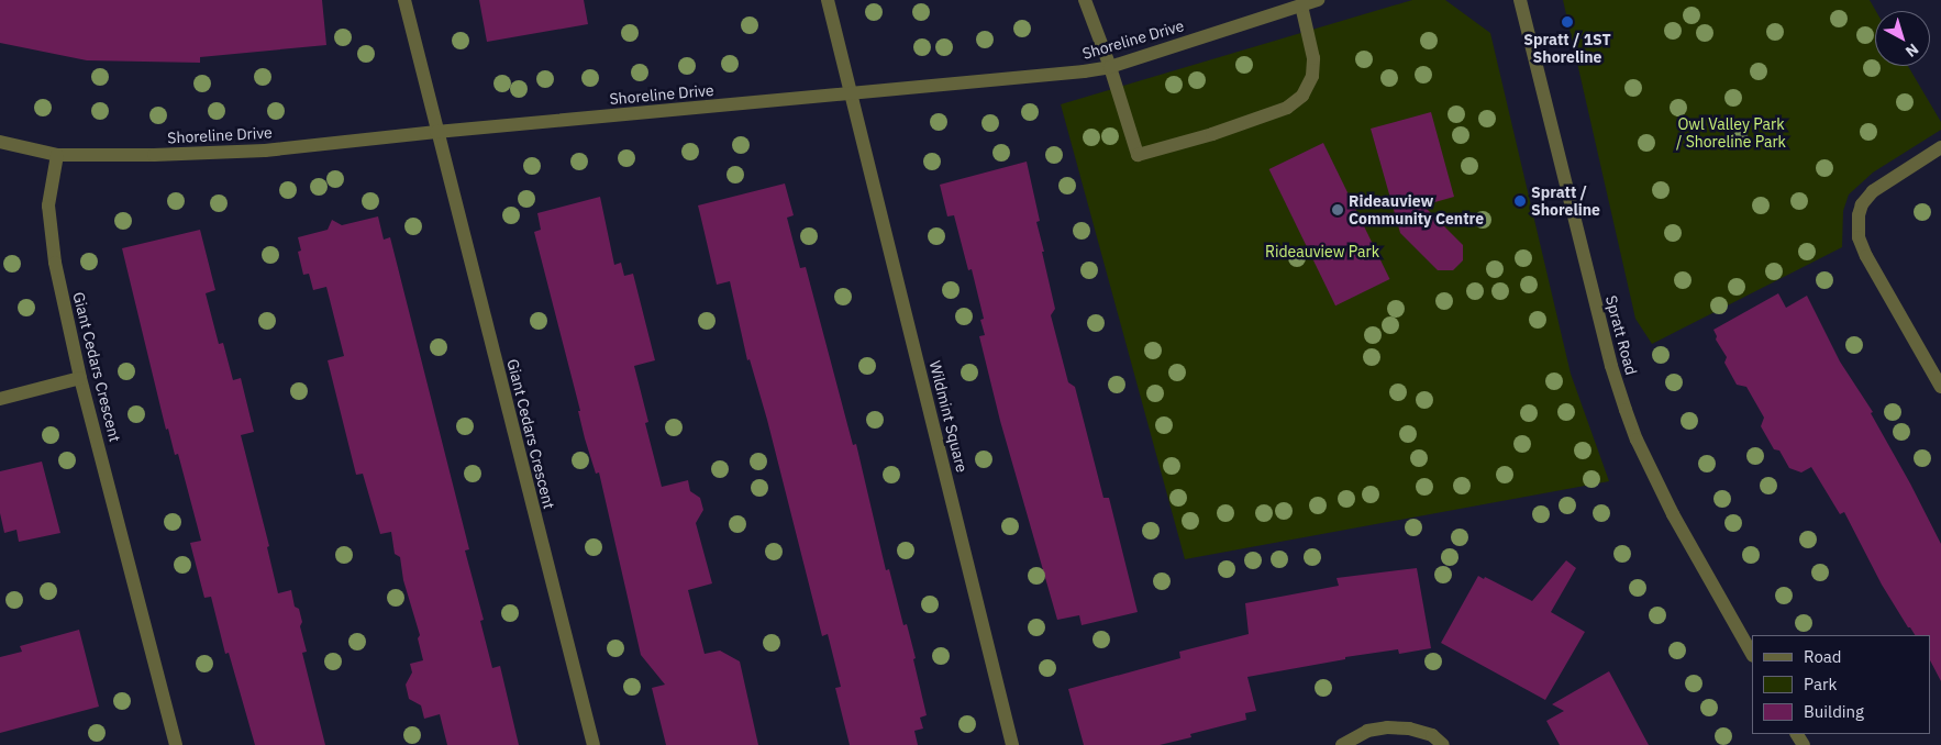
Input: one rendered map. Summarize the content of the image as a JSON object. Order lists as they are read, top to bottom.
{
  "streets": {
    "street": [
      "Shoreline Drive",
      "Spratt Road",
      "Giant Cedars Crescent",
      "Wildmint Square"
    ]
  },
  "crossings": [
    ["Shoreline Drive", "Giant Cedars Crescent"],
    ["Shoreline Drive", "Wildmint Square"]
  ],
  "parks": ["Owl Valley Park / Shoreline Park", "Rideauview Park"],
  "places": ["Spratt / 1ST Shoreline", "Spratt / Shoreline", "Rideauview Community Centre"],
  "legend": ["Road", "Park", "Building"],
  "north": "bottom right"
}
